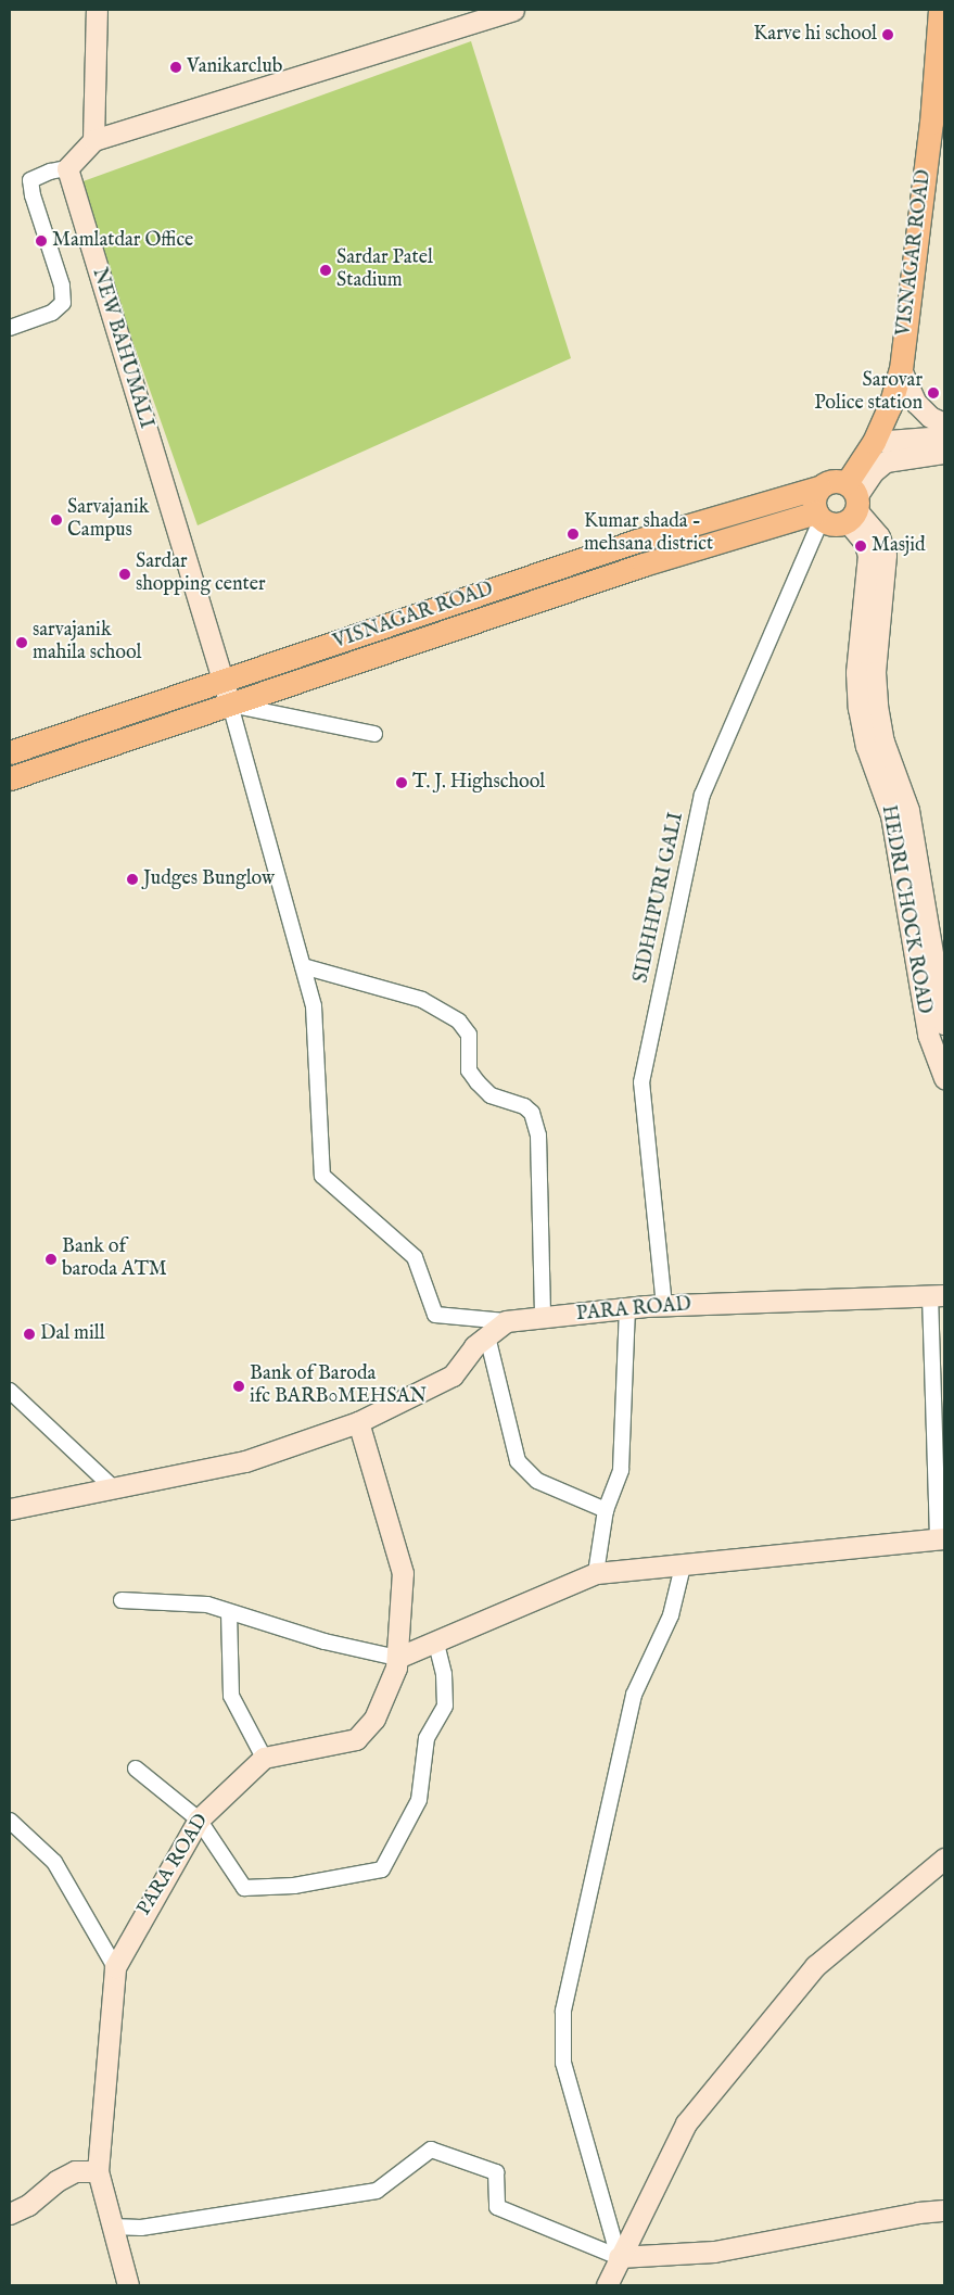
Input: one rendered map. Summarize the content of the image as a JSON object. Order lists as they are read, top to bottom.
{
  "streets": {
    "main road": ["VISNAGAR ROAD"],
    "street": [
      "NEW BAHUMALI",
      "SIDHHPURI GALI",
      "HEDRI CHOCK ROAD",
      "PARA ROAD"
    ]
  },
  "crossings": [
    ["VISNAGAR ROAD", "NEW BAHUMALI"],
    ["VISNAGAR ROAD", "SIDHHPURI GALI"],
    ["VISNAGAR ROAD", "HEDRI CHOCK ROAD"],
    ["SIDHHPURI GALI", "HEDRI CHOCK ROAD"],
    ["SIDHHPURI GALI", "PARA ROAD"]
  ],
  "places": [
    "Karve hi school",
    "Vanikarclub",
    "Mamlatdar Office",
    "Sardar Patel Stadium",
    "Sarovar Police station",
    "Sarvajanik Campus",
    "Kumar shada - mehsana district",
    "Masjid",
    "Sardar shopping center",
    "sarvajanik mahila school",
    "T. J. Highschool",
    "Judges Bunglow",
    "Bank of baroda ATM",
    "Dal mill",
    "Bank of Baroda ifc BARB0MEHSAN"
  ]
}
